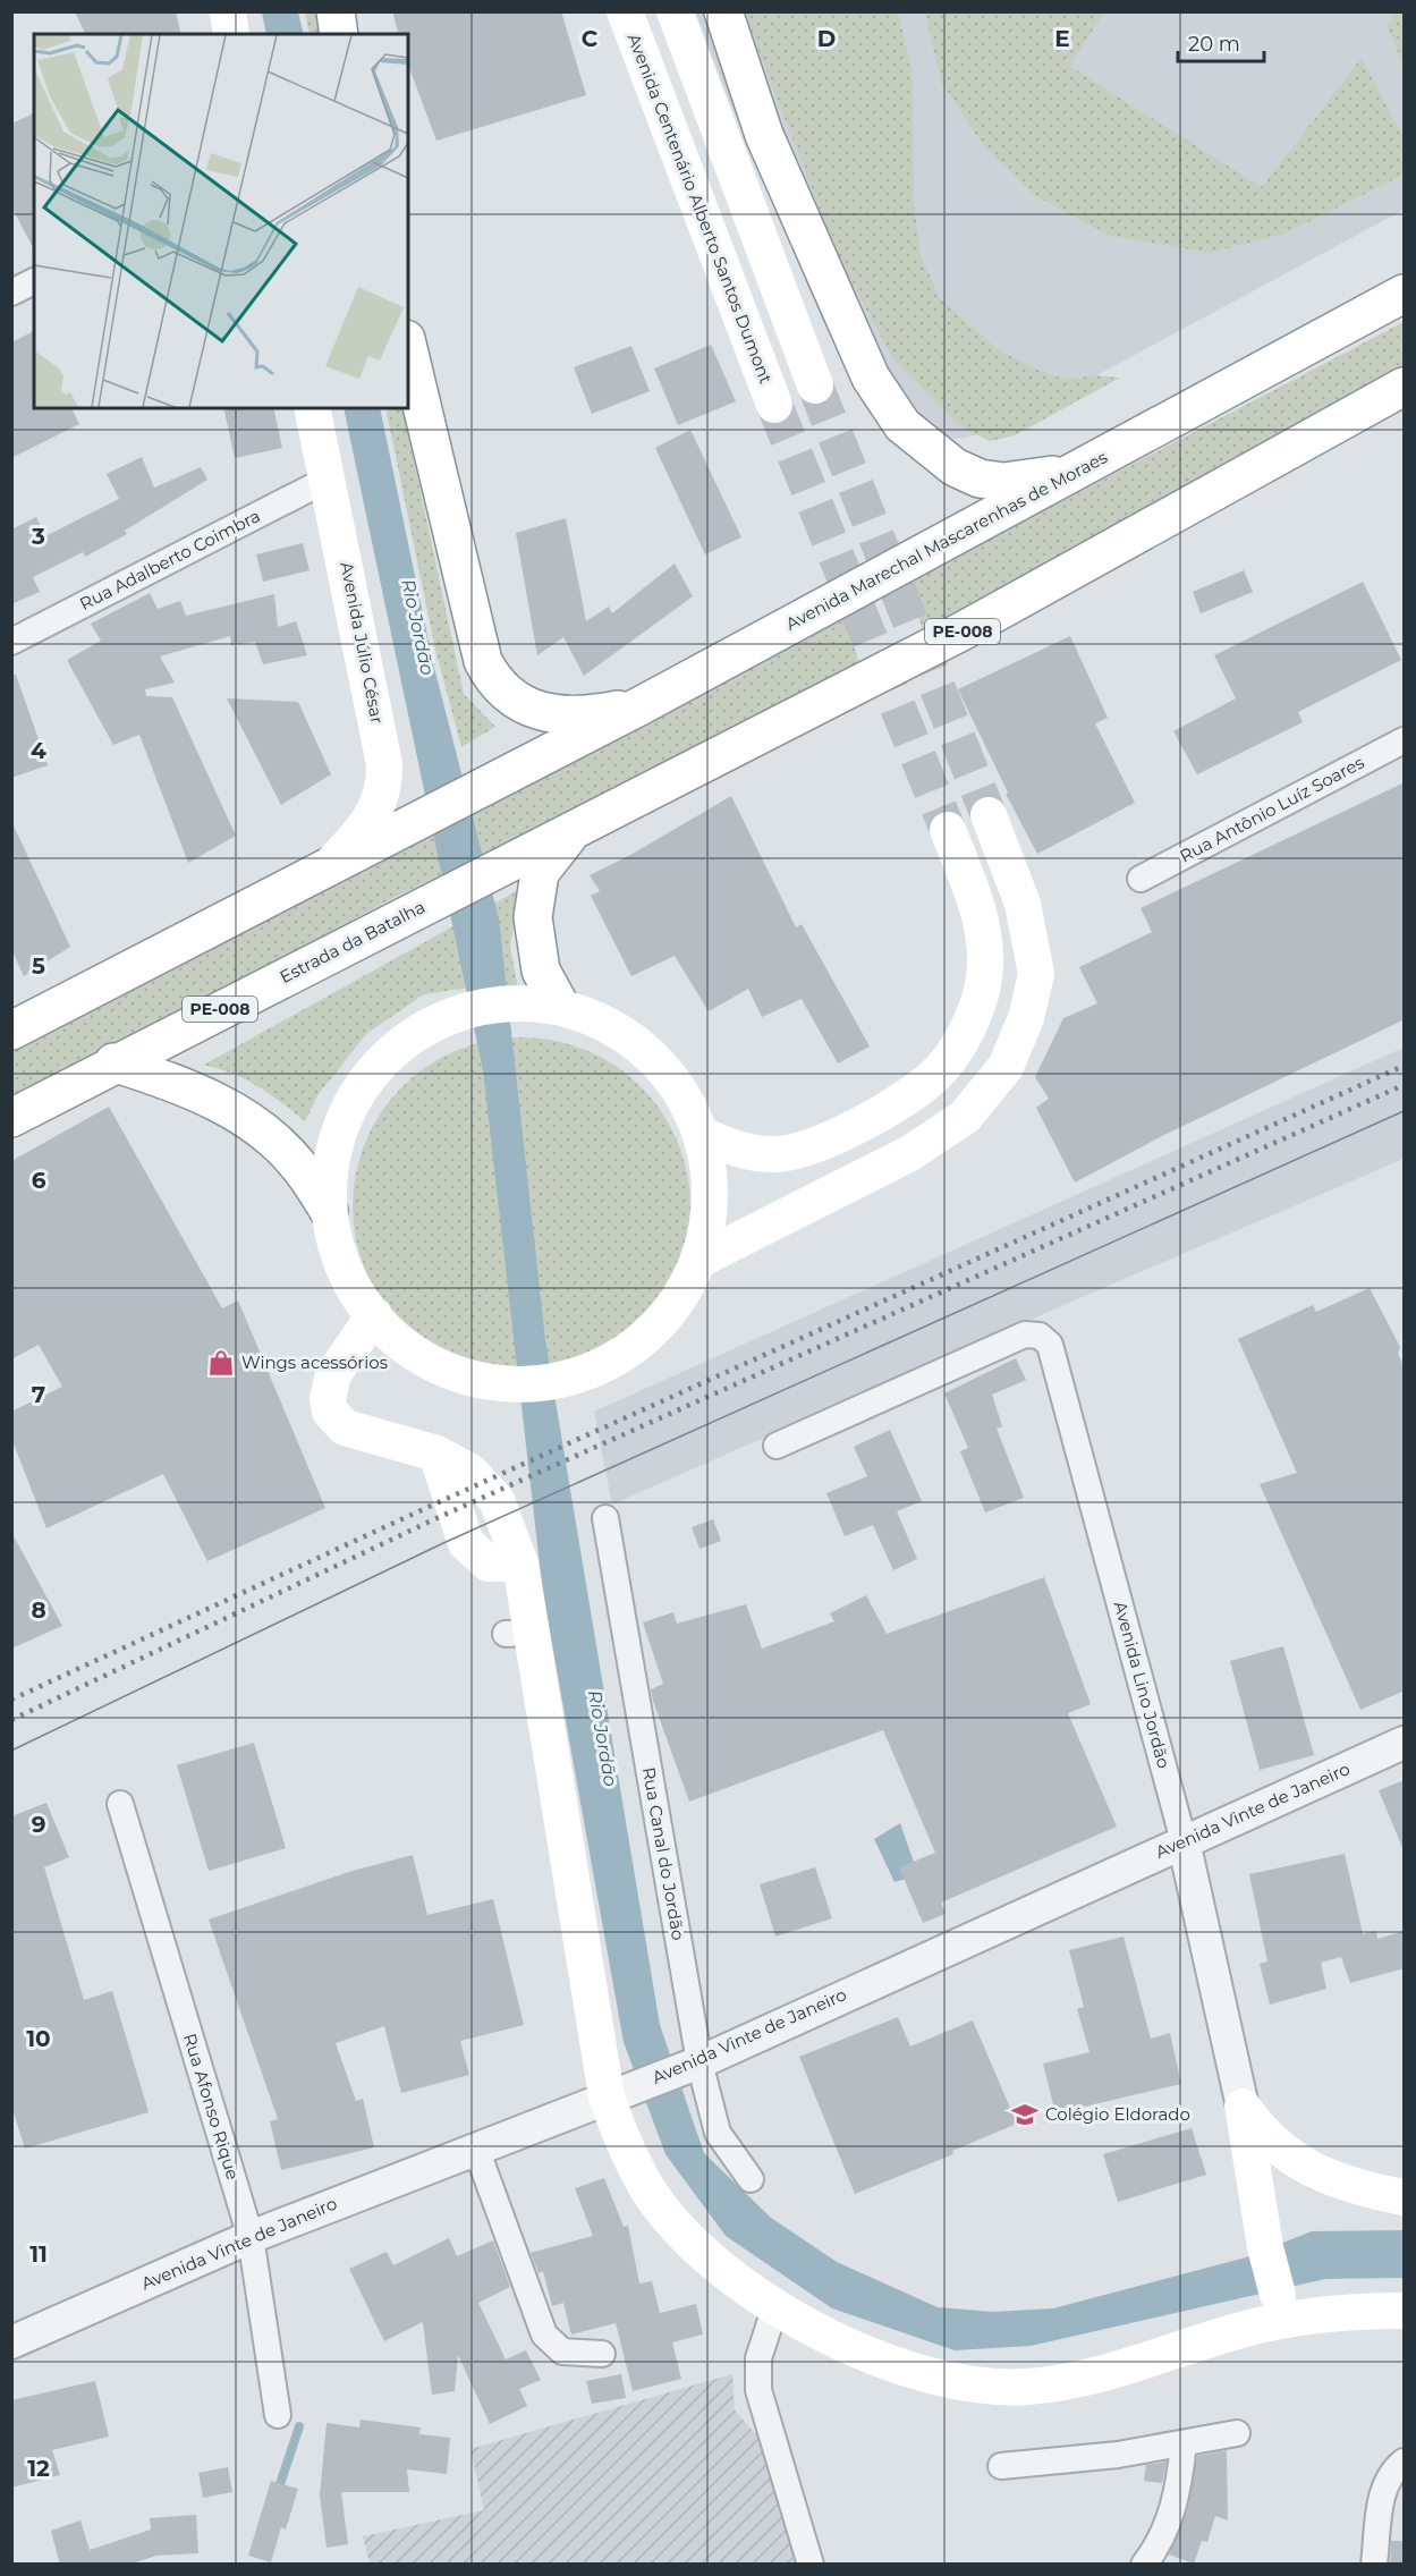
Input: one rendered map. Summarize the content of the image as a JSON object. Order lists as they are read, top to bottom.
{
  "streets": {
    "highway": ["Avenida Marechal Mascarenhas de Moraes", "PE-008", "Estrada da Batalha"],
    "main road": ["Avenida Centenário Alberto Santos Dumont", "Avenida Júlio César", "Avenida Lino Jordão"],
    "street": [
      "Rua Adalberto Coimbra",
      "Rua Antônio Luíz Soares",
      "Avenida Vinte de Janeiro",
      "Rua Canal do Jordão",
      "Rua Afonso Rique"
    ]
  },
  "crossings": [
    ["Avenida Marechal Mascarenhas de Moraes", "Avenida Júlio César"],
    ["Rua Adalberto Coimbra", "Avenida Júlio César"],
    ["PE-008", "Estrada da Batalha"],
    ["Avenida Lino Jordão", "Avenida Vinte de Janeiro"],
    ["Avenida Vinte de Janeiro", "Rua Canal do Jordão"],
    ["Avenida Vinte de Janeiro", "Rua Afonso Rique"]
  ],
  "water": ["Rio Jordão"],
  "places": {
    "shop": ["Wings acessórios"],
    "school or university": ["Colégio Eldorado"]
  },
  "scale_bar": "20 m",
  "grid": {
    "columns": ["C", "D", "E"],
    "rows": [
      "3",
      "4",
      "5",
      "6",
      "7",
      "8",
      "9",
      "10",
      "11",
      "12"
    ]
  }
}
